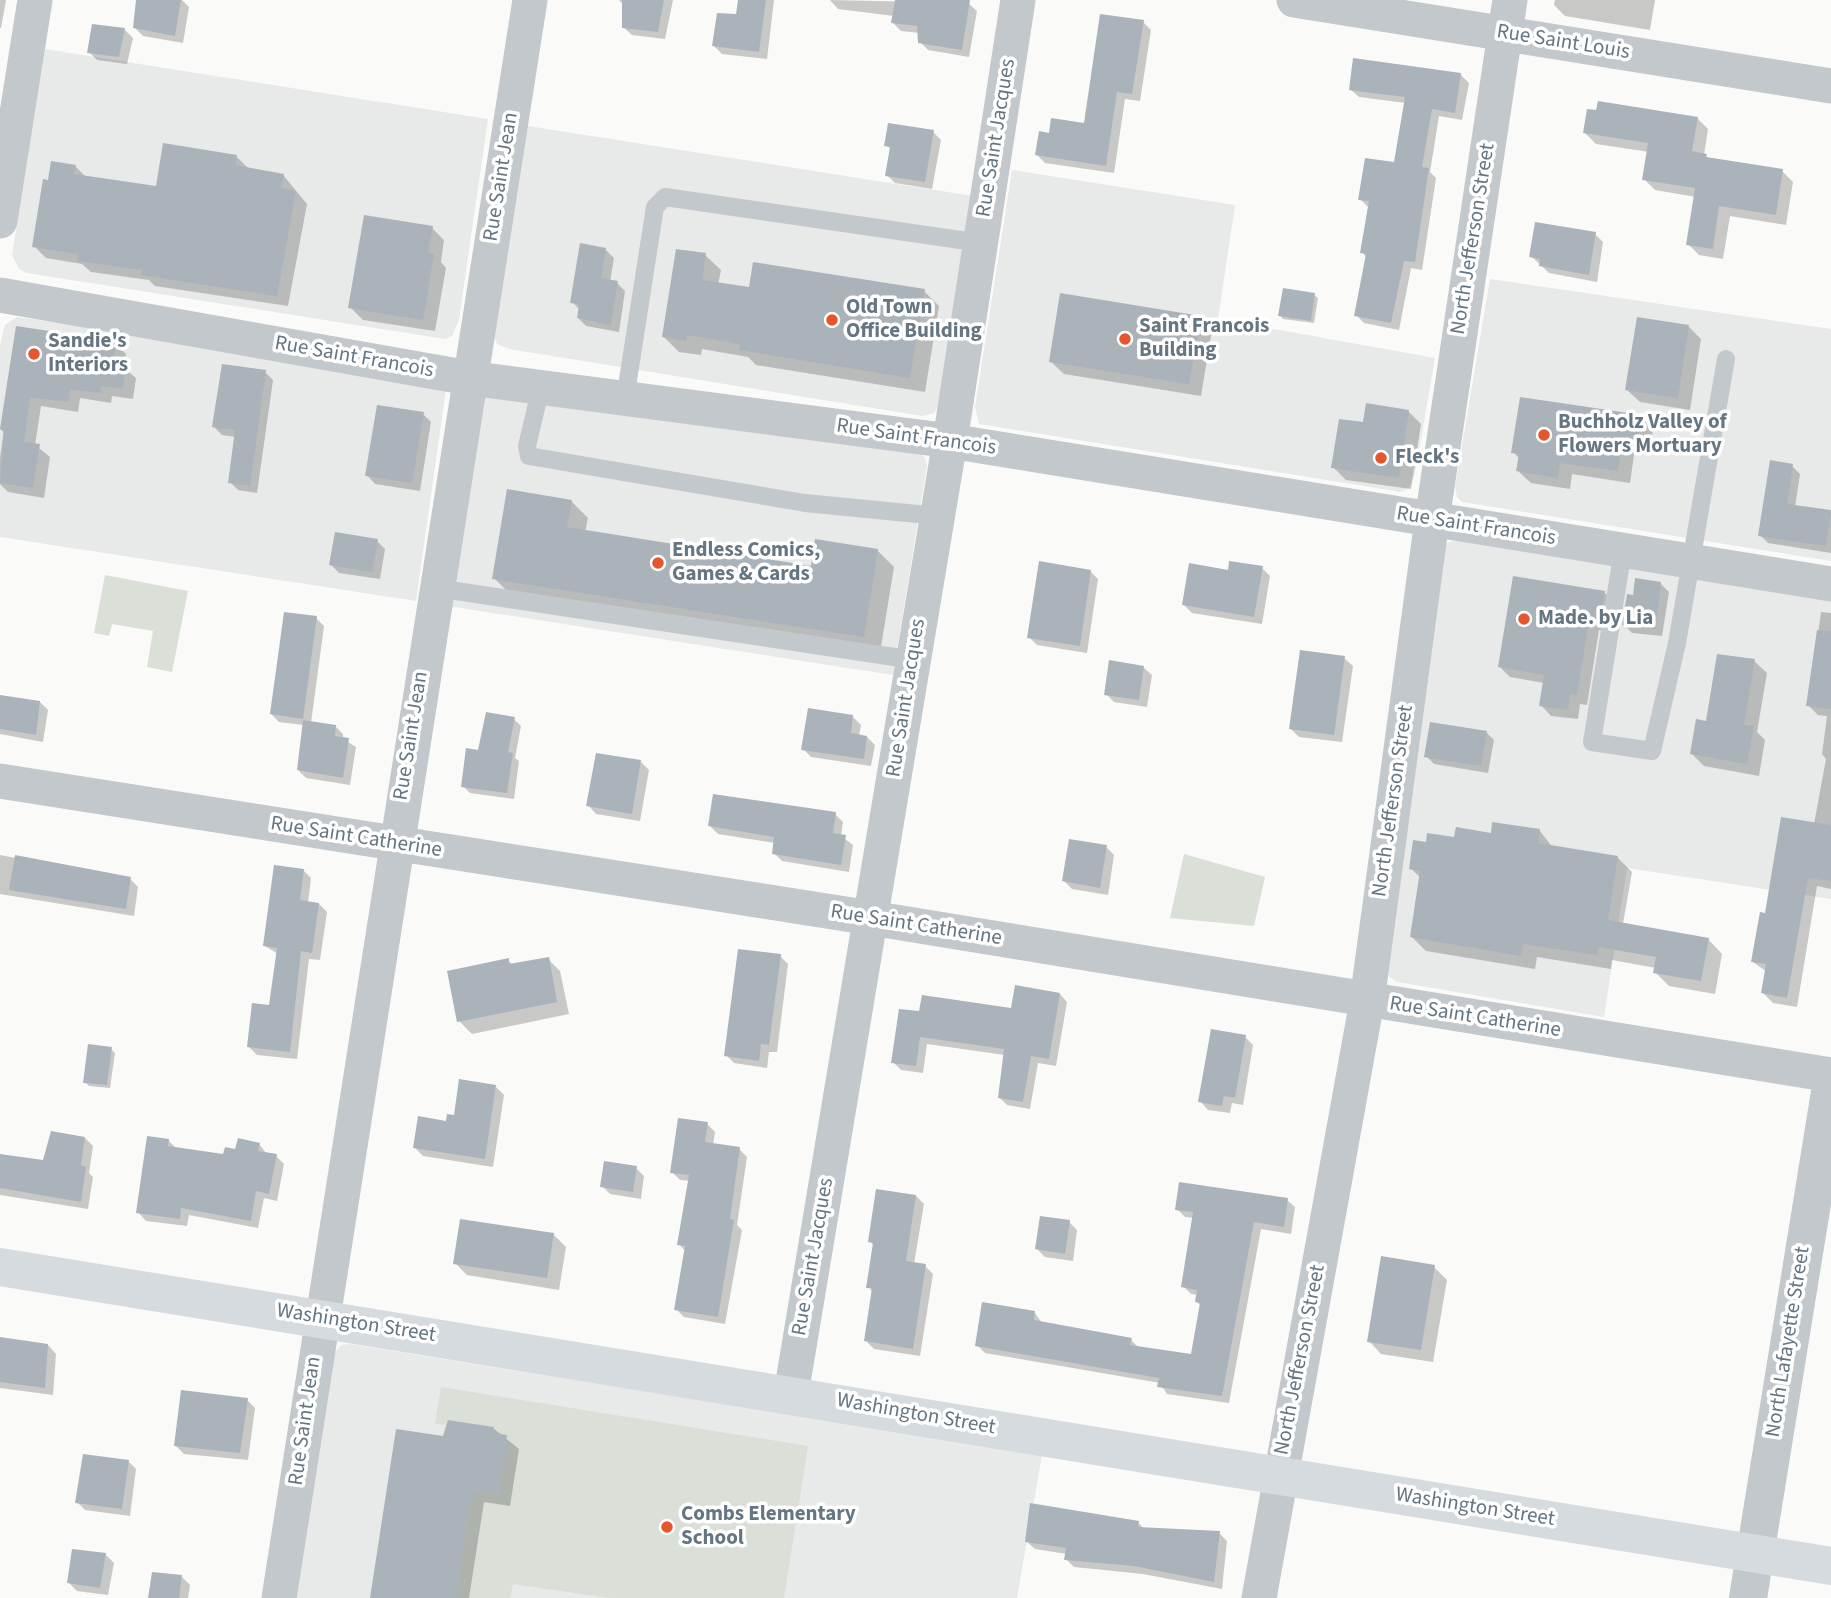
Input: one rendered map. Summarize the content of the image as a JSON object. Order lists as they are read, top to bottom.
{
  "streets": {
    "main road": ["Washington Street"],
    "street": [
      "Rue Saint Louis",
      "Rue Saint Jacques",
      "Rue Saint Jean",
      "North Jefferson Street",
      "Rue Saint Francois",
      "Rue Saint Catherine",
      "North Lafayette Street"
    ]
  },
  "crossings": [
    ["Rue Saint Louis", "North Jefferson Street"],
    ["Rue Saint Jacques", "Rue Saint Francois"],
    ["Rue Saint Jacques", "Rue Saint Catherine"],
    ["Rue Saint Jacques", "Washington Street"],
    ["Rue Saint Jean", "Rue Saint Francois"],
    ["Rue Saint Jean", "Rue Saint Catherine"],
    ["Rue Saint Jean", "Washington Street"],
    ["North Jefferson Street", "Rue Saint Francois"],
    ["North Jefferson Street", "Rue Saint Catherine"],
    ["North Jefferson Street", "Washington Street"],
    ["Washington Street", "North Lafayette Street"]
  ],
  "places": [
    "Old Town Office Building",
    "Saint Francois Building",
    "Sandie's Interiors",
    "Buchholz Valley of Flowers Mortuary",
    "Fleck's",
    "Endless Comics, Games & Cards",
    "Made. by Lia",
    "Combs Elementary School"
  ]
}
